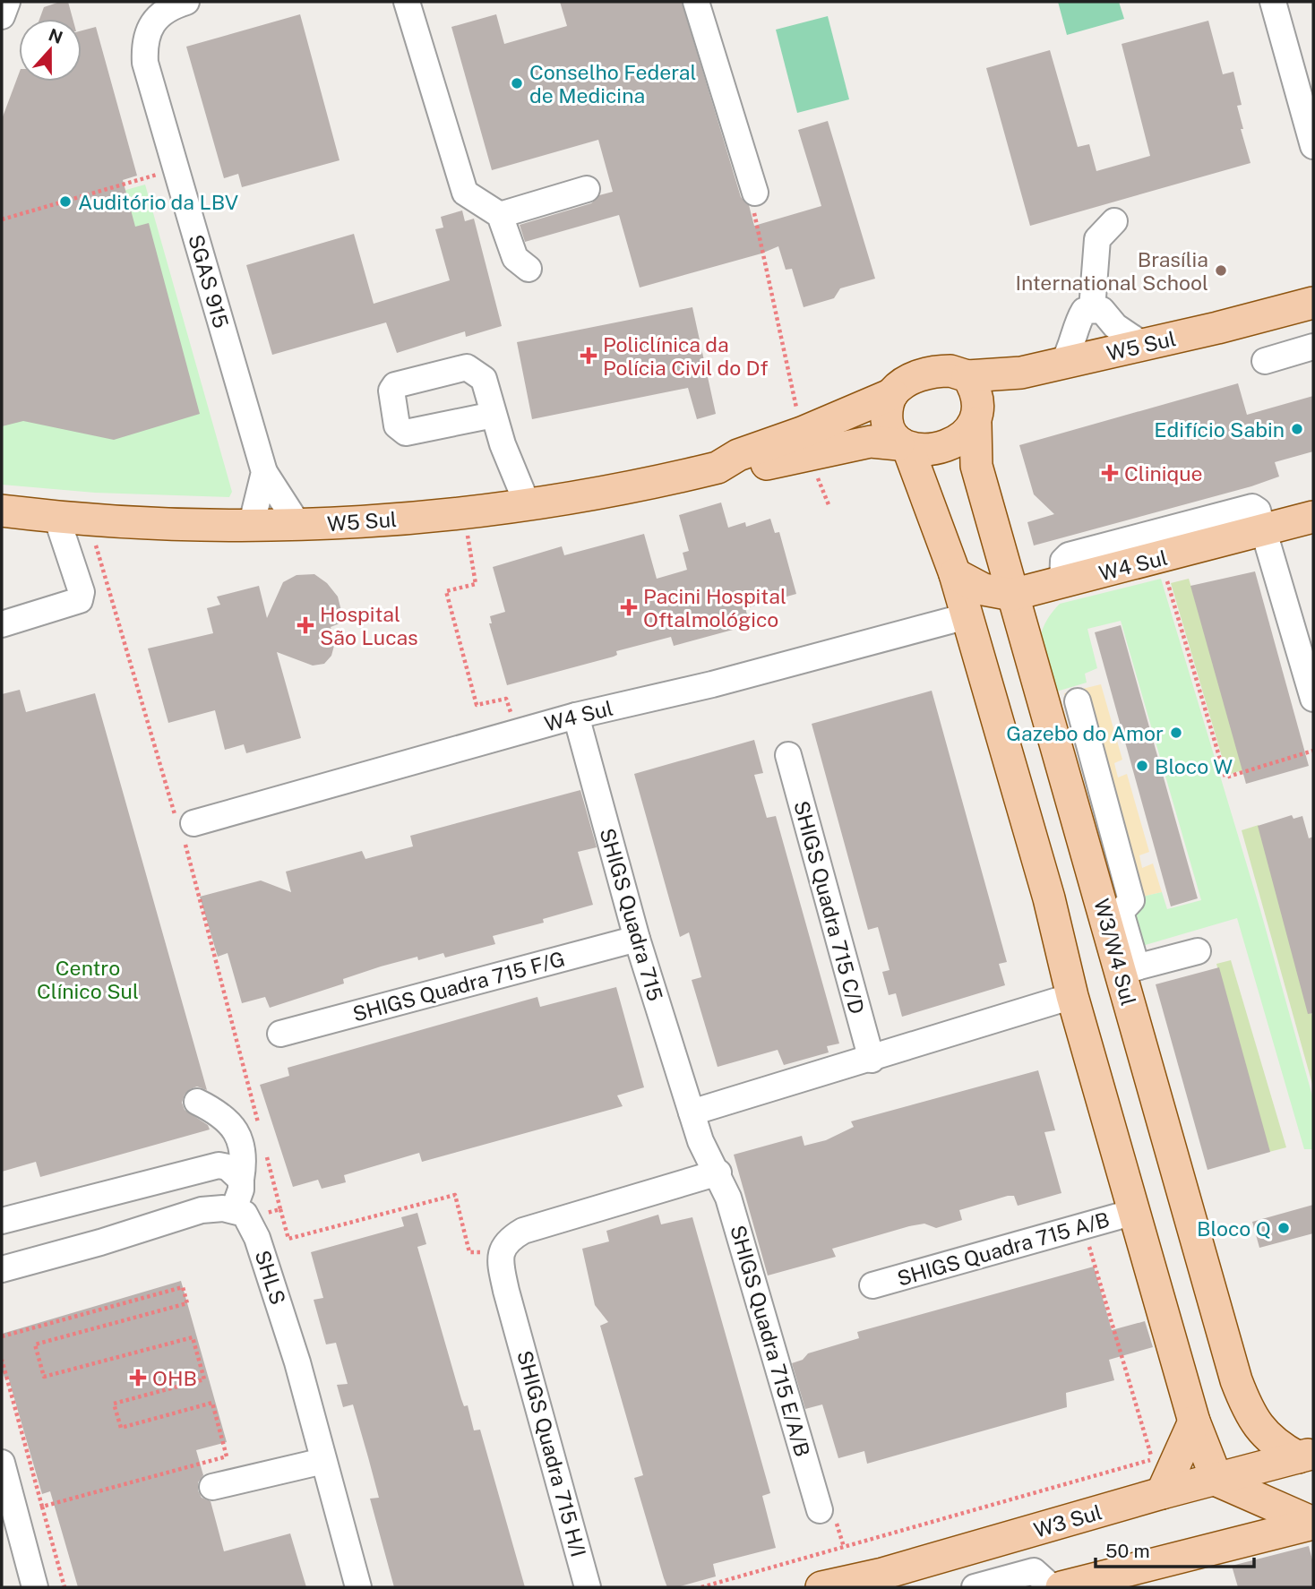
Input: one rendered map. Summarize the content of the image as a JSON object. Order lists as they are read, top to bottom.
{
  "streets": {
    "main road": [
      "W5 Sul",
      "W4 Sul",
      "W3/W4 Sul",
      "W3 Sul"
    ],
    "street": [
      "SGAS 915",
      "SHIGS Quadra 715 C/D",
      "SHIGS Quadra 715",
      "SHIGS Quadra 715 F/G",
      "SHIGS Quadra 715 A/B",
      "SHLS",
      "SHIGS Quadra 715 E/A/B",
      "SHIGS Quadra 715 H/I"
    ]
  },
  "crossings": [
    ["SGAS 915", "W5 Sul"],
    ["W5 Sul", "W3/W4 Sul"],
    ["W4 Sul", "SHIGS Quadra 715"],
    ["W4 Sul", "W3/W4 Sul"],
    ["SHIGS Quadra 715", "SHIGS Quadra 715 F/G"],
    ["SHIGS Quadra 715", "SHIGS Quadra 715 E/A/B"],
    ["W3/W4 Sul", "W3 Sul"]
  ],
  "parks": ["Centro Clínico Sul"],
  "places": {
    "other": [
      "Conselho Federal de Medicina",
      "Auditório da LBV",
      "Brasília International School",
      "Edifício Sabin",
      "Gazebo do Amor",
      "Bloco W",
      "Bloco Q"
    ],
    "health": [
      "Policlínica da Polícia Civil do Df",
      "Clinique",
      "Pacini Hospital Oftalmológico",
      "Hospital São Lucas",
      "OHB"
    ]
  },
  "scale_bar": "50 m",
  "north": "top"
}
